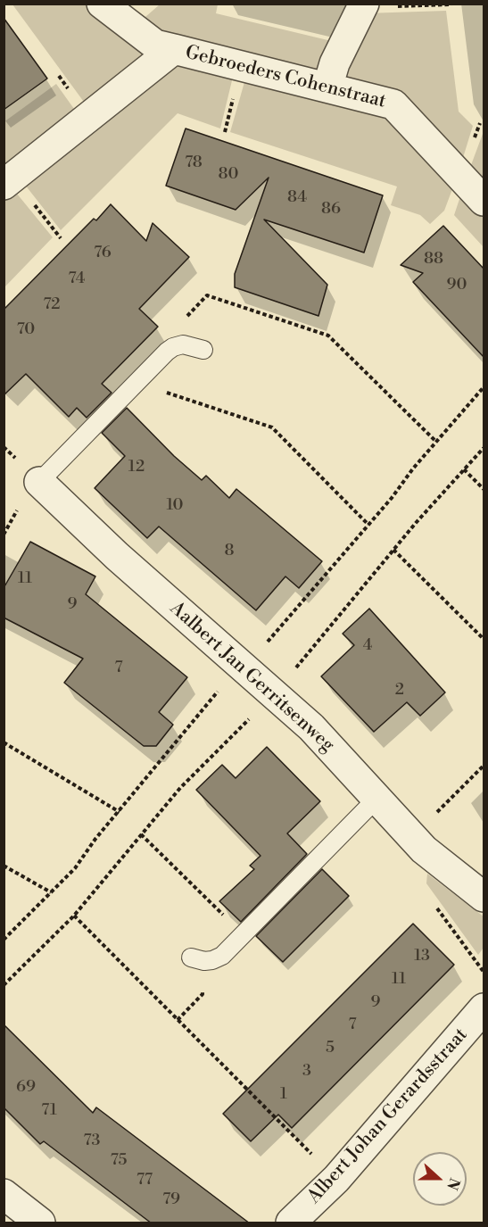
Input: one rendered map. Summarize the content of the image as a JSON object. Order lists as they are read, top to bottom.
{
  "streets": {
    "street": ["Gebroeders Cohenstraat", "Aalbert Jan Gerritsenweg", "Albert Johan Gerardsstraat"]
  },
  "house_numbers": [
    "78",
    "80",
    "84",
    "86",
    "76",
    "88",
    "74",
    "90",
    "72",
    "70",
    "12",
    "10",
    "8",
    "11",
    "9",
    "4",
    "7",
    "2",
    "13",
    "11",
    "9",
    "7",
    "5",
    "3",
    "69",
    "1",
    "71",
    "73",
    "75",
    "77",
    "79"
  ],
  "north": "right"
}
